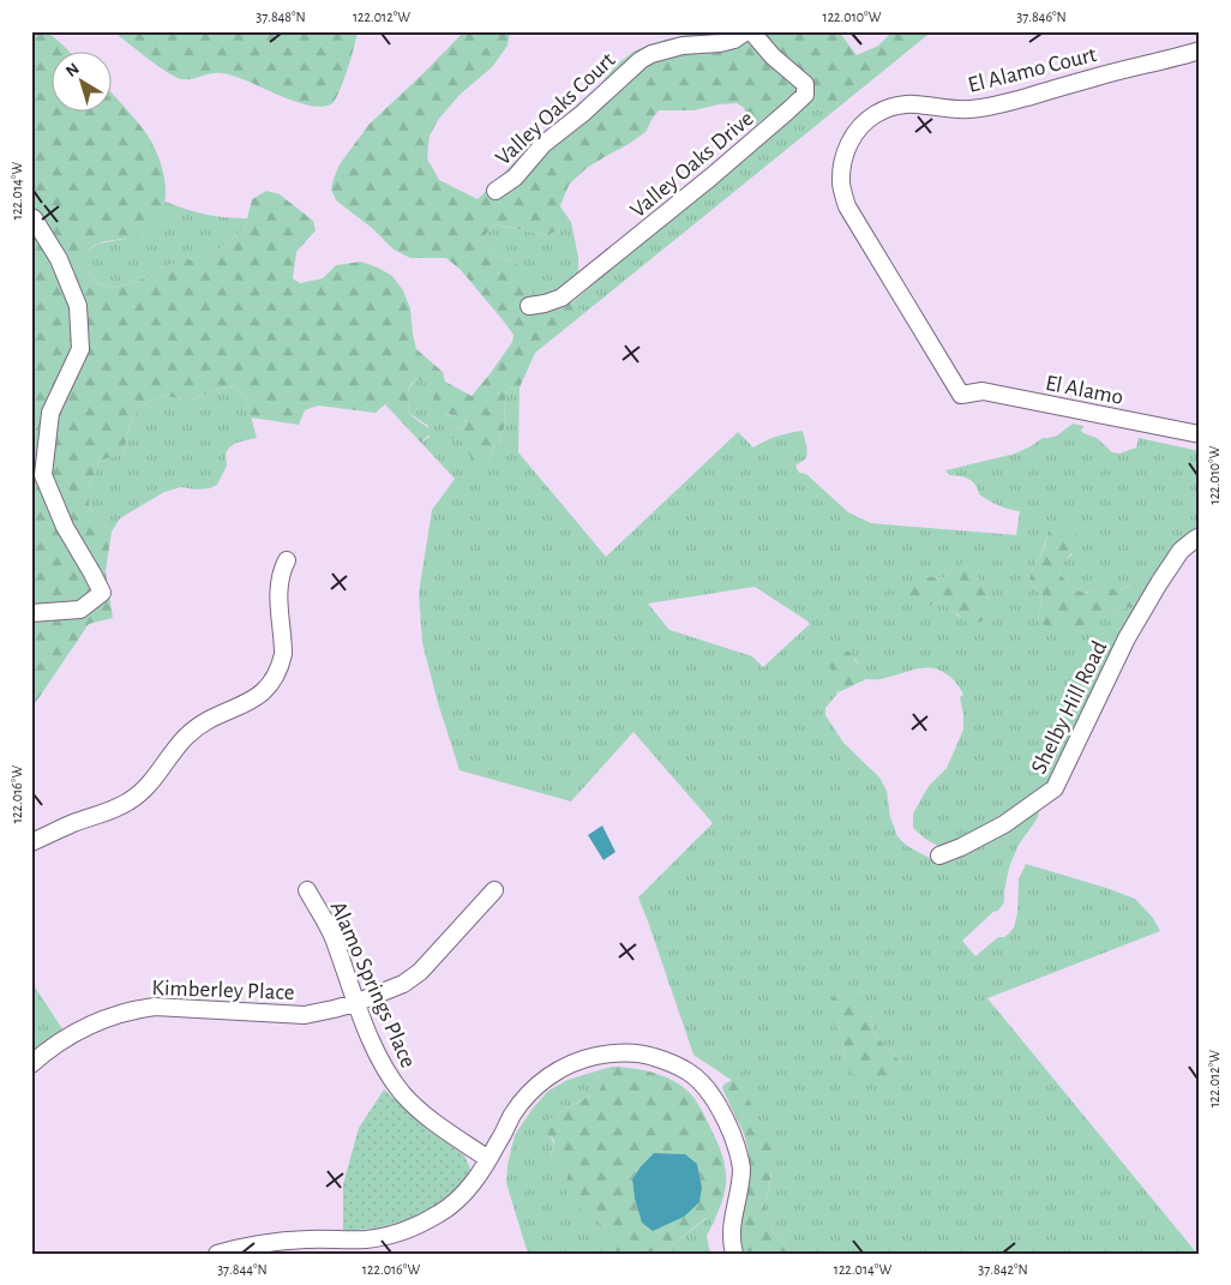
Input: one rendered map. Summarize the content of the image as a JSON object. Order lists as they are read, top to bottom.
{
  "streets": {
    "street": [
      "El Alamo Court",
      "Valley Oaks Court",
      "Valley Oaks Drive",
      "El Alamo",
      "Shelby Hill Road",
      "Alamo Springs Place",
      "Kimberley Place"
    ]
  },
  "crossings": [
    ["El Alamo Court", "El Alamo"],
    ["Valley Oaks Court", "Valley Oaks Drive"],
    ["Alamo Springs Place", "Kimberley Place"]
  ],
  "north": "top left",
  "coordinates": [
    "37.848°N",
    "122.012°W",
    "122.010°W",
    "37.846°N",
    "122.014°W",
    "122.016°W",
    "37.844°N",
    "37.842°N"
  ]
}
